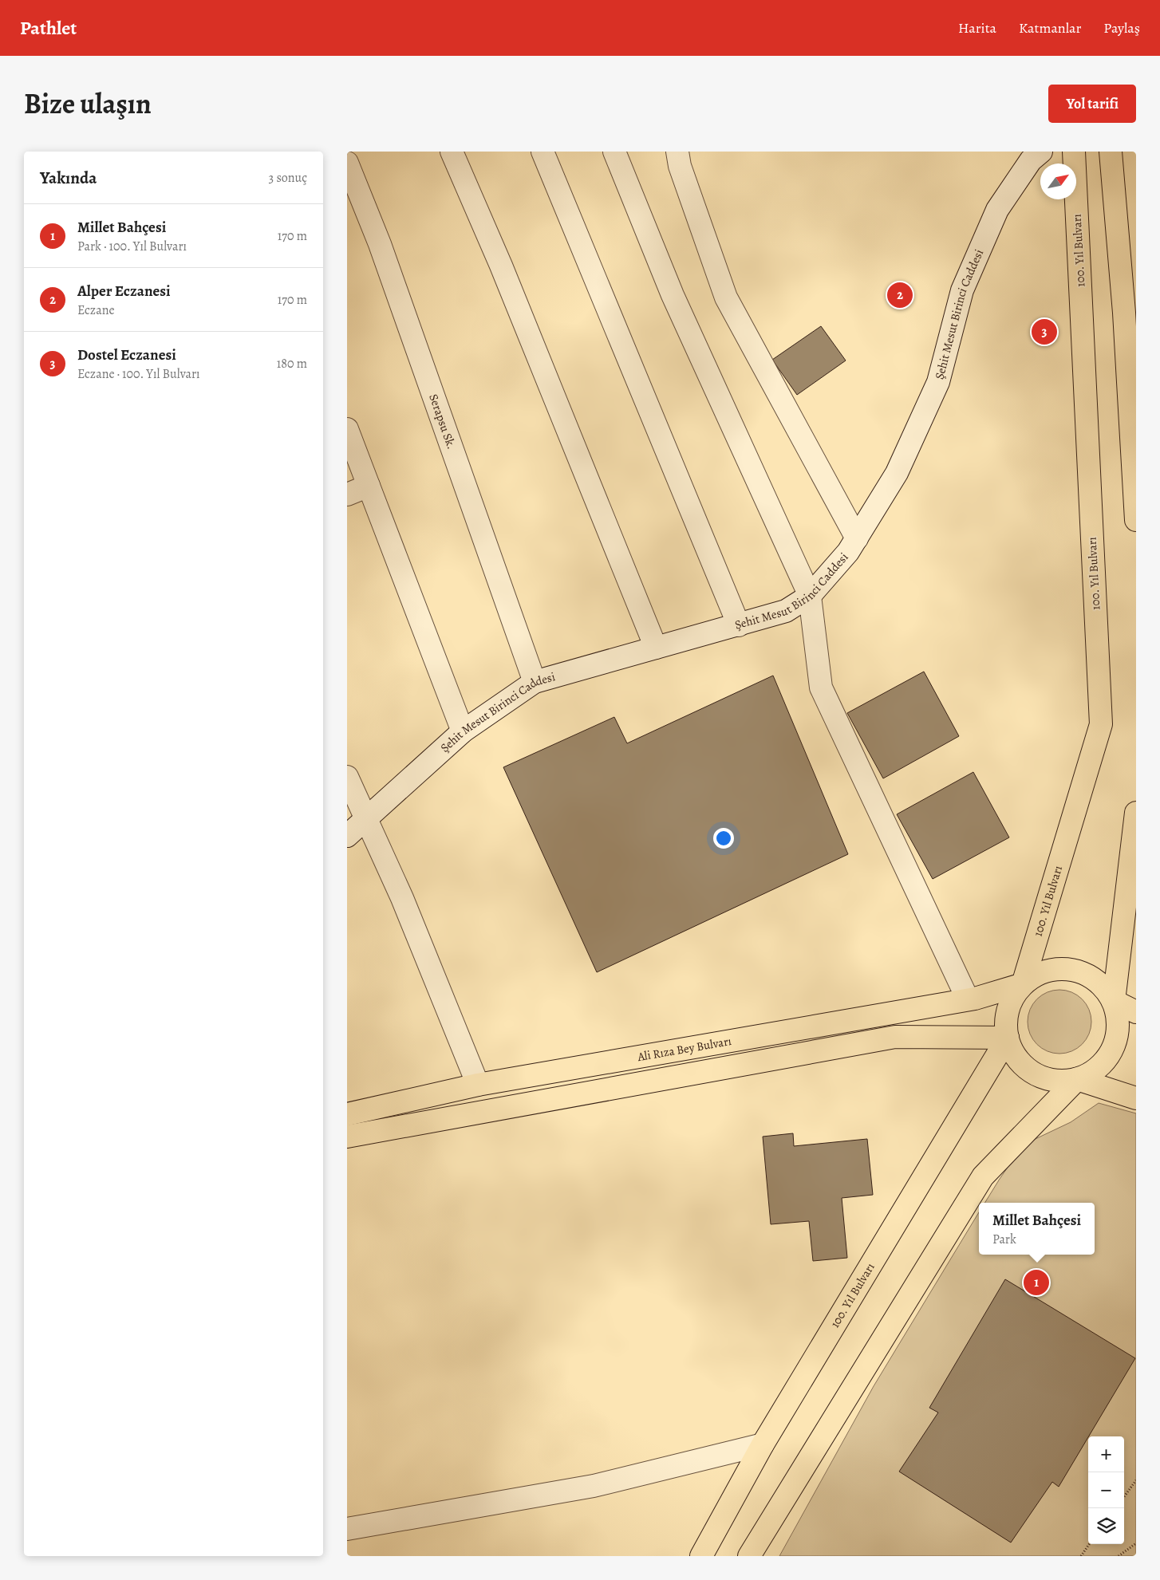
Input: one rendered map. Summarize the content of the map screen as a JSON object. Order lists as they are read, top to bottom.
{
  "streets": {
    "main road": ["100. Yıl Bulvarı", "Ali Rıza Bey Bulvarı"],
    "street": ["Şehit Mesut Birinci Caddesi", "Serapsu Sk."]
  },
  "crossings": [
    ["100. Yıl Bulvarı", "Ali Rıza Bey Bulvarı"],
    ["Şehit Mesut Birinci Caddesi", "Serapsu Sk."]
  ],
  "north": "top right",
  "page": {
    "header": "Pathlet",
    "nav": ["Harita", "Katmanlar", "Paylaş"],
    "title": "Bize ulaşın",
    "buttons": "Yol tarifi",
    "heading": ["Yakında", "3 sonuç"],
    "list": [
      {
        "mark": "1",
        "name": "Millet Bahçesi",
        "note": "Park · 100. Yıl Bulvarı",
        "value": "170 m"
      },
      {
        "mark": "2",
        "name": "Alper Eczanesi",
        "note": "Eczane",
        "value": "170 m"
      },
      {
        "mark": "3",
        "name": "Dostel Eczanesi",
        "note": "Eczane · 100. Yıl Bulvarı",
        "value": "180 m"
      }
    ],
    "pins": ["2", "3", "1"],
    "popup": ["Millet Bahçesi", "Park"],
    "map_buttons": ["+", "−"]
  }
}
